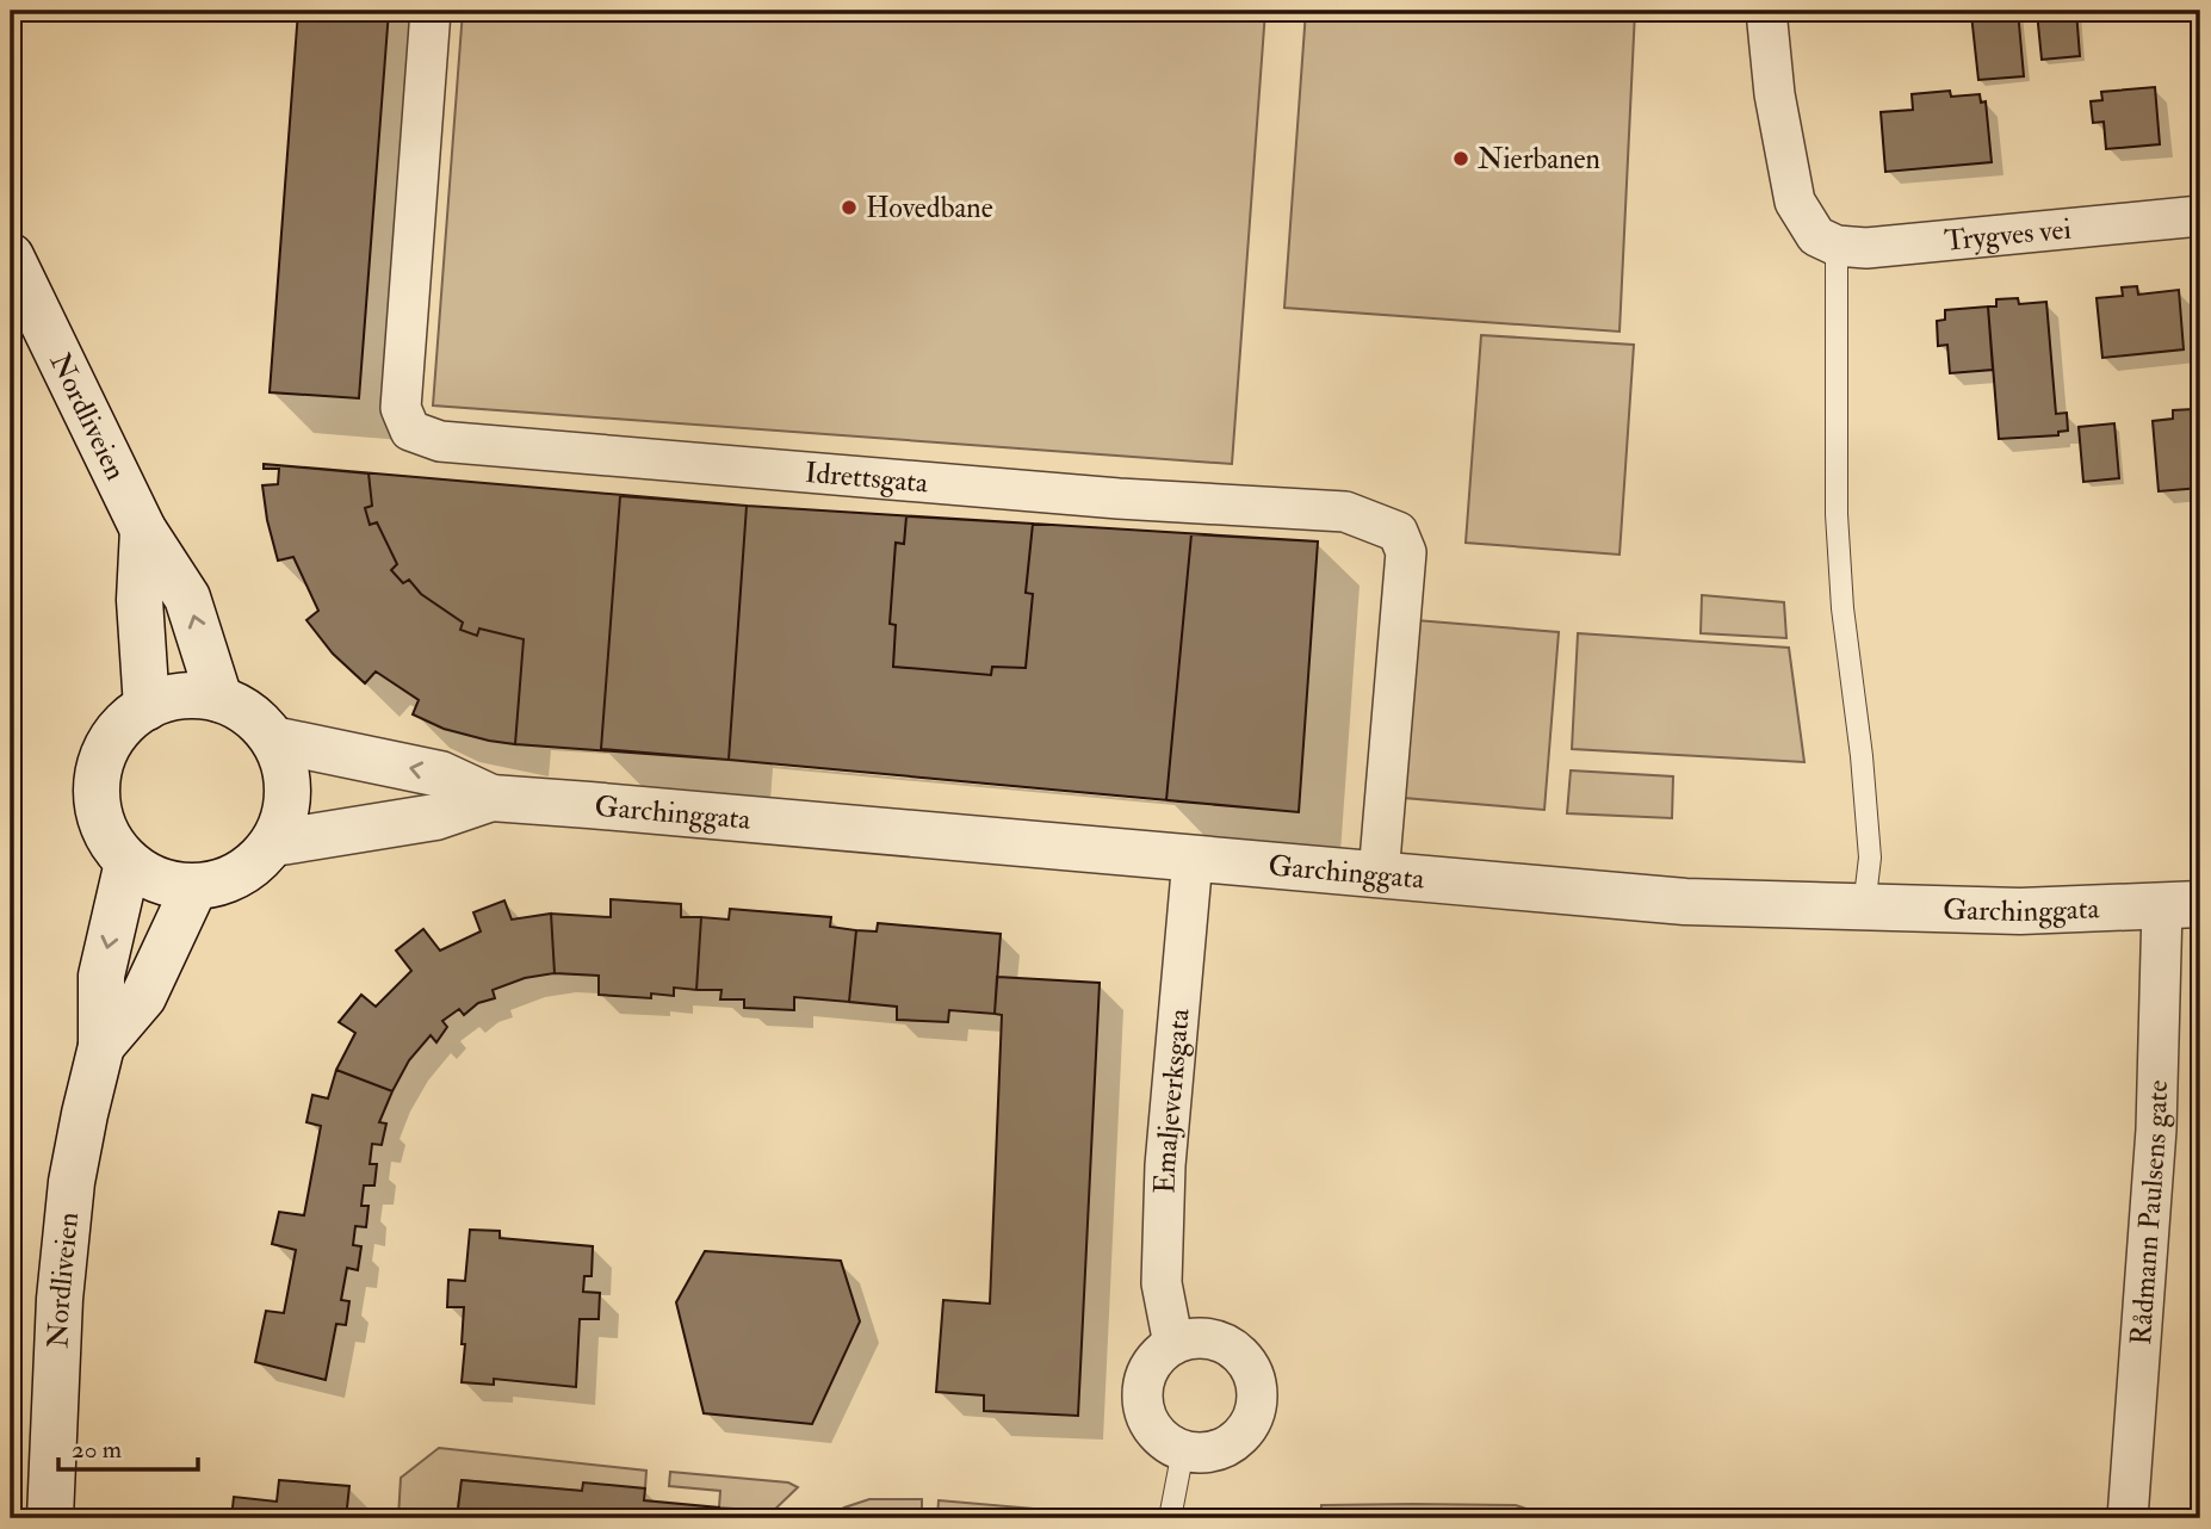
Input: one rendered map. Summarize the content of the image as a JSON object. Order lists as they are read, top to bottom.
{
  "streets": {
    "main road": ["Nordliveien", "Garchinggata"],
    "street": [
      "Trygves vei",
      "Idrettsgata",
      "Emaljeverksgata",
      "Rådmann Paulsens gate"
    ]
  },
  "crossings": [
    ["Nordliveien", "Garchinggata"],
    ["Idrettsgata", "Garchinggata"],
    ["Garchinggata", "Emaljeverksgata"],
    ["Garchinggata", "Rådmann Paulsens gate"]
  ],
  "places": ["Nierbanen", "Hovedbane"],
  "scale_bar": "20 m"
}
